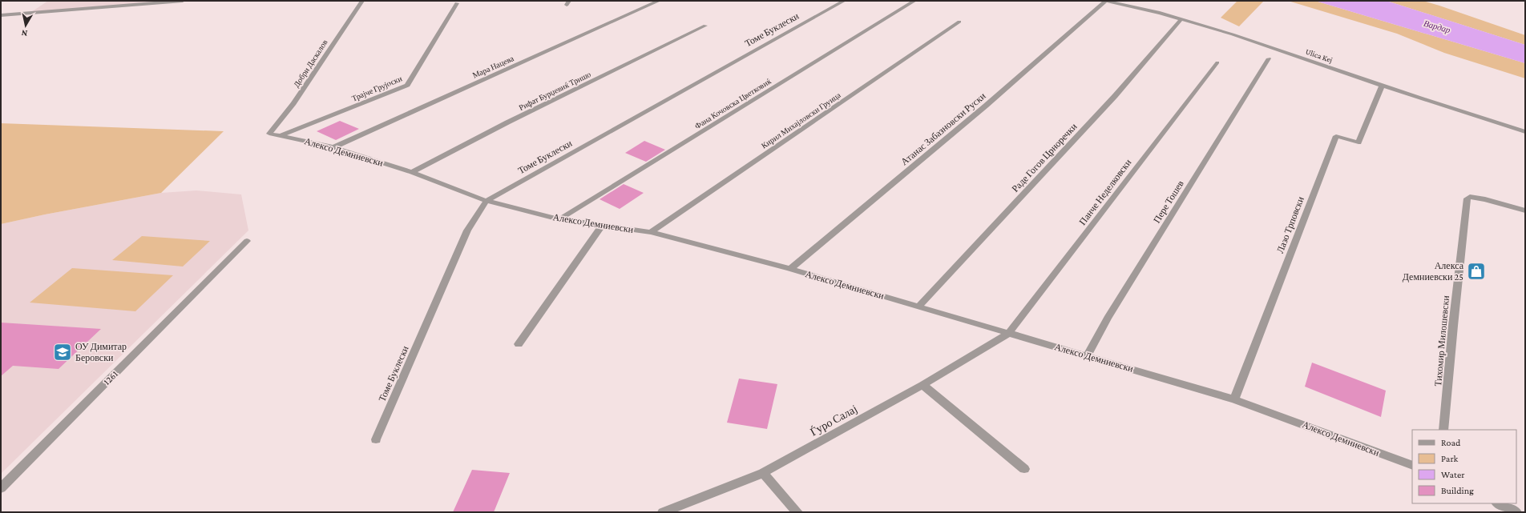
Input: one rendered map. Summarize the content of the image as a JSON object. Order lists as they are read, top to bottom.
{
  "streets": {
    "street": [
      "Томе Буклески",
      "Ulica Kej",
      "Добри Даскалов",
      "Мара Нацева",
      "Трајче Грујоски",
      "Рифат Бурџевиќ Тришо",
      "Фана Кочовска Цветковиќ",
      "Кирил Михајловски Груица",
      "Атанас Забазновски Руски",
      "Алексо Демниевски",
      "Раде Гогов Црноречки",
      "Панче Неделковски",
      "Пере Тошев",
      "Лазо Трповски",
      "Тихомир Милошевски",
      "1261",
      "Ѓуро Салај"
    ]
  },
  "crossings": [
    ["Томе Буклески", "Алексо Демниевски"],
    ["Ulica Kej", "Атанас Забазновски Руски"],
    ["Ulica Kej", "Раде Гогов Црноречки"],
    ["Ulica Kej", "Лазо Трповски"],
    ["Добри Даскалов", "Алексо Демниевски"],
    ["Мара Нацева", "Алексо Демниевски"],
    ["Трајче Грујоски", "Алексо Демниевски"],
    ["Рифат Бурџевиќ Тришо", "Алексо Демниевски"],
    ["Фана Кочовска Цветковиќ", "Алексо Демниевски"],
    ["Кирил Михајловски Груица", "Алексо Демниевски"],
    ["Атанас Забазновски Руски", "Алексо Демниевски"],
    ["Алексо Демниевски", "Раде Гогов Црноречки"],
    ["Алексо Демниевски", "Панче Неделковски"],
    ["Алексо Демниевски", "Пере Тошев"],
    ["Алексо Демниевски", "Лазо Трповски"],
    ["Алексо Демниевски", "Ѓуро Салај"],
    ["Панче Неделковски", "Ѓуро Салај"]
  ],
  "water": ["Вардар"],
  "places": {
    "shop": ["Алекса Демниевски 25"],
    "school or university": ["ОУ Димитар Беровски"]
  },
  "legend": [
    "Road",
    "Park",
    "Water",
    "Building"
  ],
  "north": "bottom"
}
